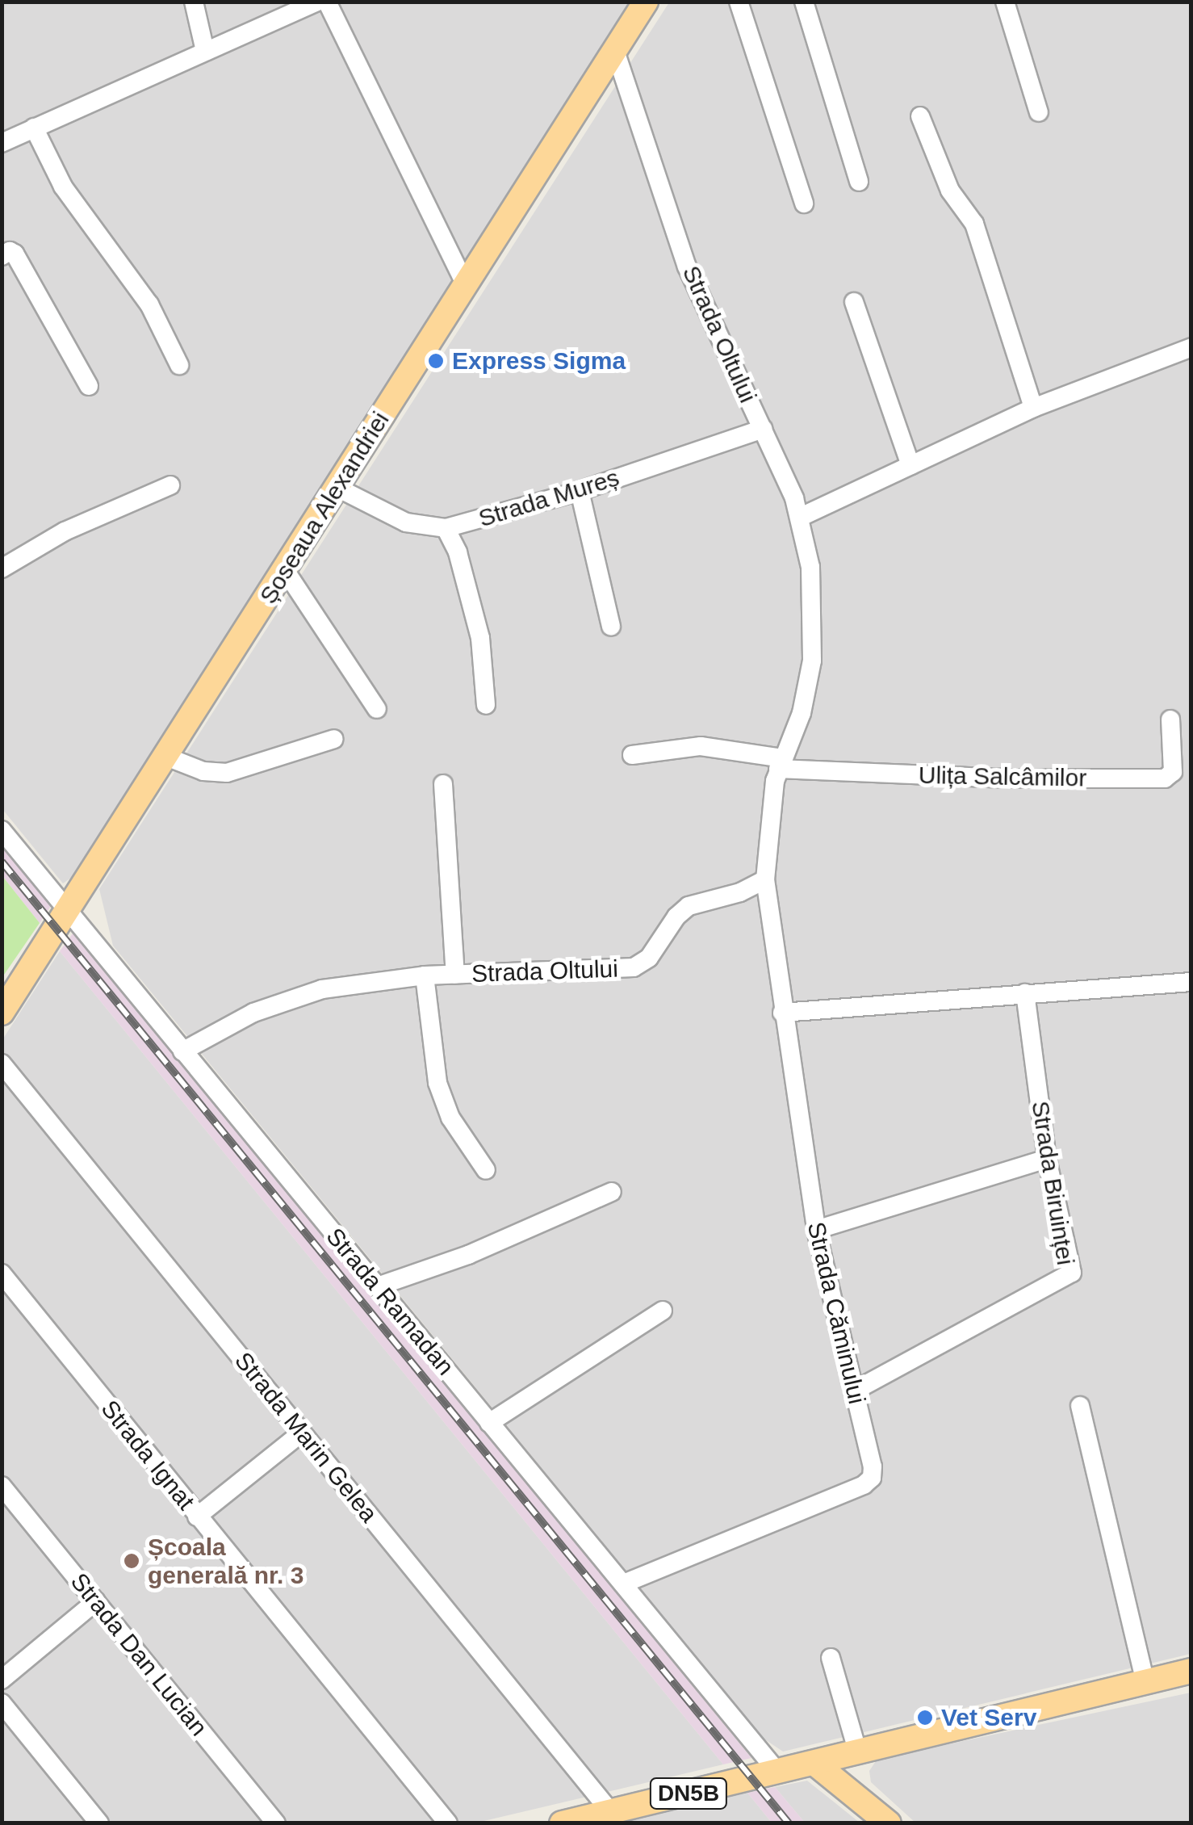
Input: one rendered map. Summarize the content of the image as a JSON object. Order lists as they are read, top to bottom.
{
  "streets": {
    "main road": ["Șoseaua Alexandriei", "DN5B"],
    "street": [
      "Strada Oltului",
      "Strada Mureș",
      "Ulița Salcâmilor",
      "Strada Biruinței",
      "Strada Ramadan",
      "Strada Căminului",
      "Strada Marin Gelea",
      "Strada Ignat",
      "Strada Dan Lucian"
    ]
  },
  "crossings": [
    ["Strada Oltului", "Strada Mureș"],
    ["Strada Oltului", "Șoseaua Alexandriei"],
    ["Strada Oltului", "Ulița Salcâmilor"],
    ["Strada Oltului", "Strada Ramadan"],
    ["Strada Oltului", "Strada Căminului"],
    ["Strada Mureș", "Șoseaua Alexandriei"],
    ["Șoseaua Alexandriei", "Strada Ramadan"],
    ["Strada Biruinței", "Strada Căminului"],
    ["Strada Ramadan", "Strada Căminului"],
    ["Strada Ramadan", "DN5B"],
    ["Strada Marin Gelea", "DN5B"]
  ],
  "places": ["Express Sigma", "Școala generală nr. 3", "Vet Serv"]
}
